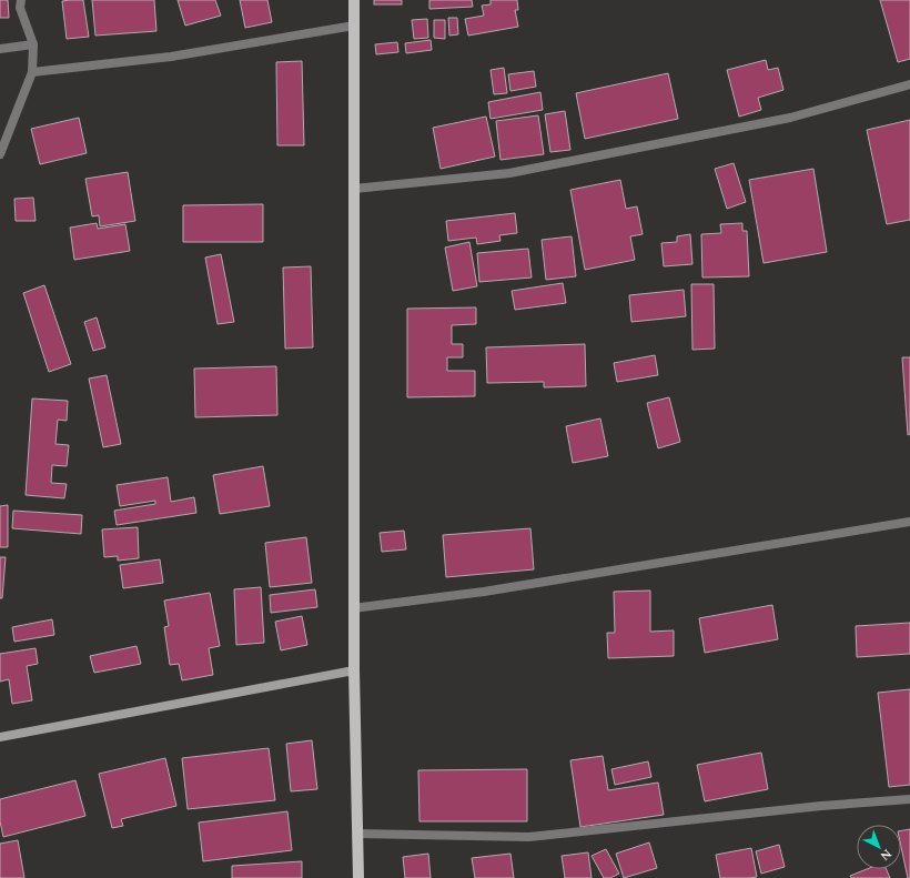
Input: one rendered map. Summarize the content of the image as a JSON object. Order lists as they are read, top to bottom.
{
  "north": "bottom right"
}
